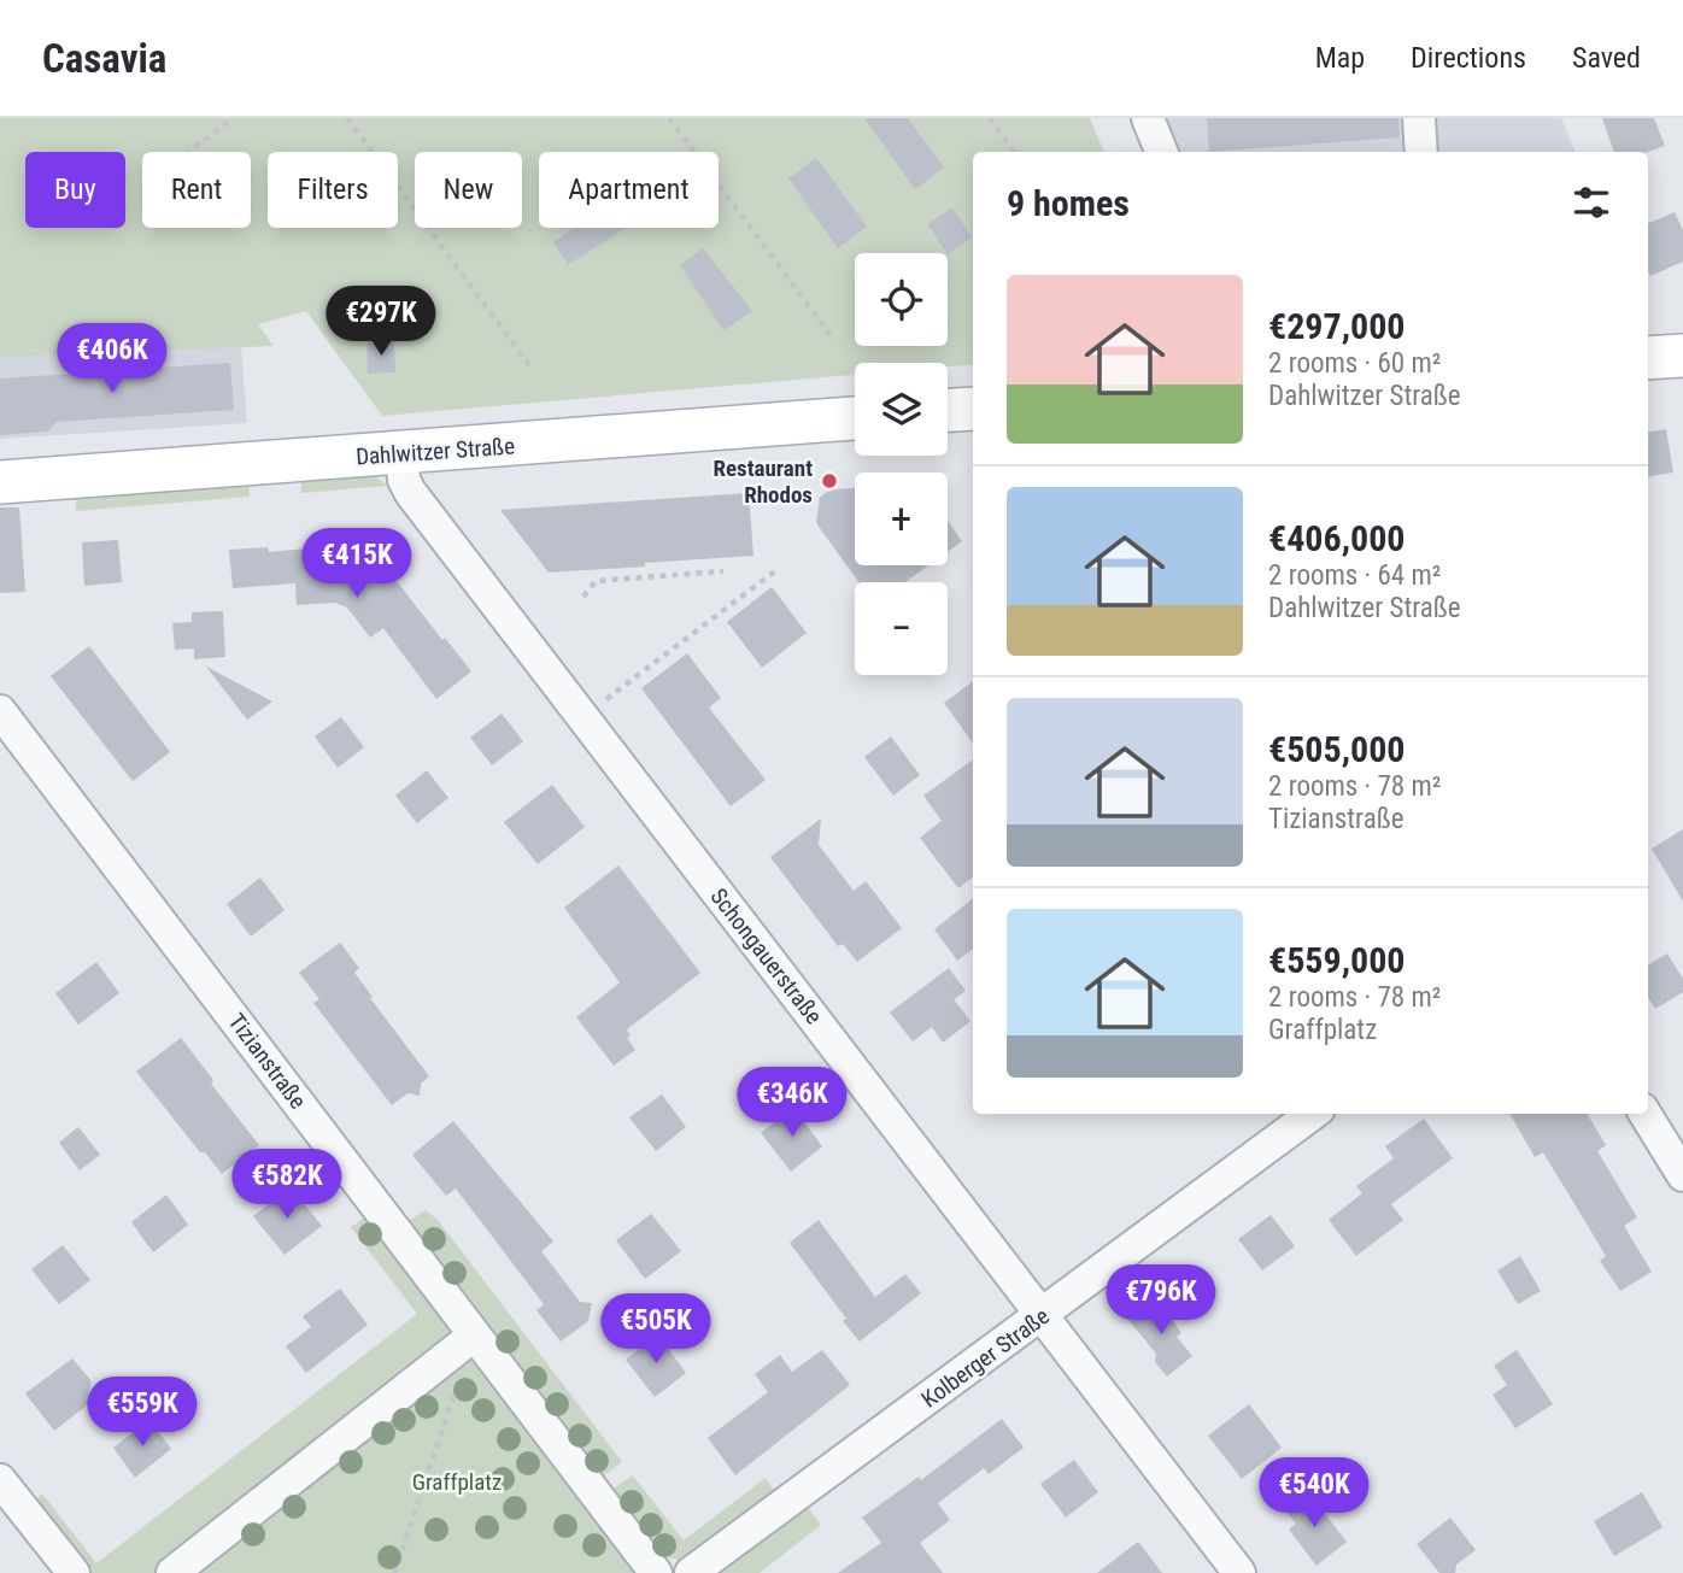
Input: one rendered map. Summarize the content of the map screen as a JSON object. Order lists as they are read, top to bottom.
{
  "streets": {
    "main road": ["Dahlwitzer Straße"],
    "street": ["Schongauerstraße", "Tizianstraße", "Kolberger Straße"]
  },
  "crossings": [
    ["Dahlwitzer Straße", "Schongauerstraße"],
    ["Schongauerstraße", "Kolberger Straße"]
  ],
  "parks": ["Graffplatz"],
  "places": ["Restaurant Rhodos"],
  "page": {
    "header": "Casavia",
    "nav": ["Map", "Directions", "Saved"],
    "chip": [
      "Buy",
      "Rent",
      "Filters",
      "New",
      "Apartment"
    ],
    "heading": "9 homes",
    "map_buttons": ["+", "−"],
    "list": [
      {
        "name": "€297,000",
        "note": "2 rooms · 60 m² · Dahlwitzer Straße"
      },
      {
        "name": "€406,000",
        "note": "2 rooms · 64 m² · Dahlwitzer Straße"
      },
      {
        "name": "€505,000",
        "note": "2 rooms · 78 m² · Tizianstraße"
      },
      {
        "name": "€559,000",
        "note": "2 rooms · 78 m² · Graffplatz"
      }
    ],
    "price": [
      "€297K",
      "€406K",
      "€415K",
      "€346K",
      "€582K",
      "€796K",
      "€505K",
      "€559K",
      "€540K"
    ]
  }
}
